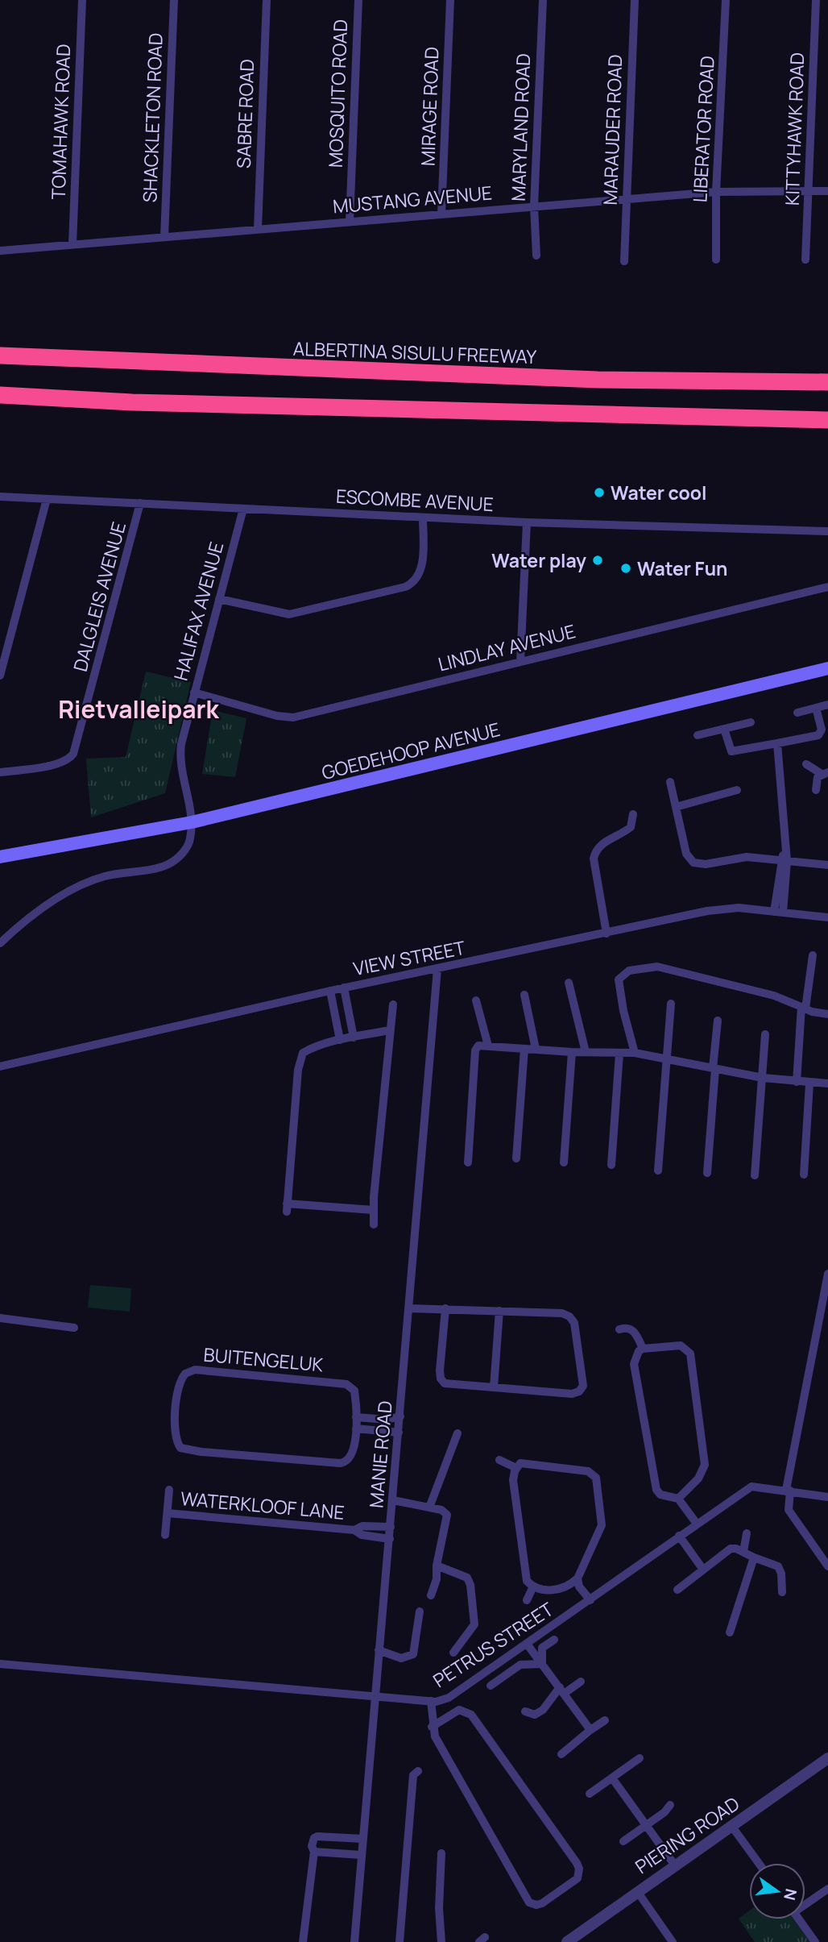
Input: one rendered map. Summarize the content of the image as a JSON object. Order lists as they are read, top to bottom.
{
  "streets": {
    "highway": ["ALBERTINA SISULU FREEWAY"],
    "main road": ["GOEDEHOOP AVENUE"],
    "street": [
      "MOSQUITO ROAD",
      "MIRAGE ROAD",
      "SABRE ROAD",
      "SHACKLETON ROAD",
      "TOMAHAWK ROAD",
      "MARYLAND ROAD",
      "LIBERATOR ROAD",
      "KITTYHAWK ROAD",
      "MARAUDER ROAD",
      "MUSTANG AVENUE",
      "ESCOMBE AVENUE",
      "DALGLEIS AVENUE",
      "HALIFAX AVENUE",
      "LINDLAY AVENUE",
      "VIEW STREET",
      "BUITENGELUK",
      "MANIE ROAD",
      "WATERKLOOF LANE",
      "PETRUS STREET",
      "PIERING ROAD"
    ]
  },
  "crossings": [
    ["MOSQUITO ROAD", "MUSTANG AVENUE"],
    ["MIRAGE ROAD", "MUSTANG AVENUE"],
    ["SABRE ROAD", "MUSTANG AVENUE"],
    ["SHACKLETON ROAD", "MUSTANG AVENUE"],
    ["TOMAHAWK ROAD", "MUSTANG AVENUE"],
    ["MARYLAND ROAD", "MUSTANG AVENUE"],
    ["LIBERATOR ROAD", "MUSTANG AVENUE"],
    ["KITTYHAWK ROAD", "MUSTANG AVENUE"],
    ["MARAUDER ROAD", "MUSTANG AVENUE"],
    ["ESCOMBE AVENUE", "DALGLEIS AVENUE"],
    ["ESCOMBE AVENUE", "HALIFAX AVENUE"],
    ["HALIFAX AVENUE", "LINDLAY AVENUE"],
    ["HALIFAX AVENUE", "GOEDEHOOP AVENUE"],
    ["VIEW STREET", "MANIE ROAD"],
    ["MANIE ROAD", "WATERKLOOF LANE"],
    ["MANIE ROAD", "PETRUS STREET"]
  ],
  "districts": ["Rietvalleipark"],
  "places": ["Water cool", "Water play", "Water Fun"],
  "north": "right"
}
